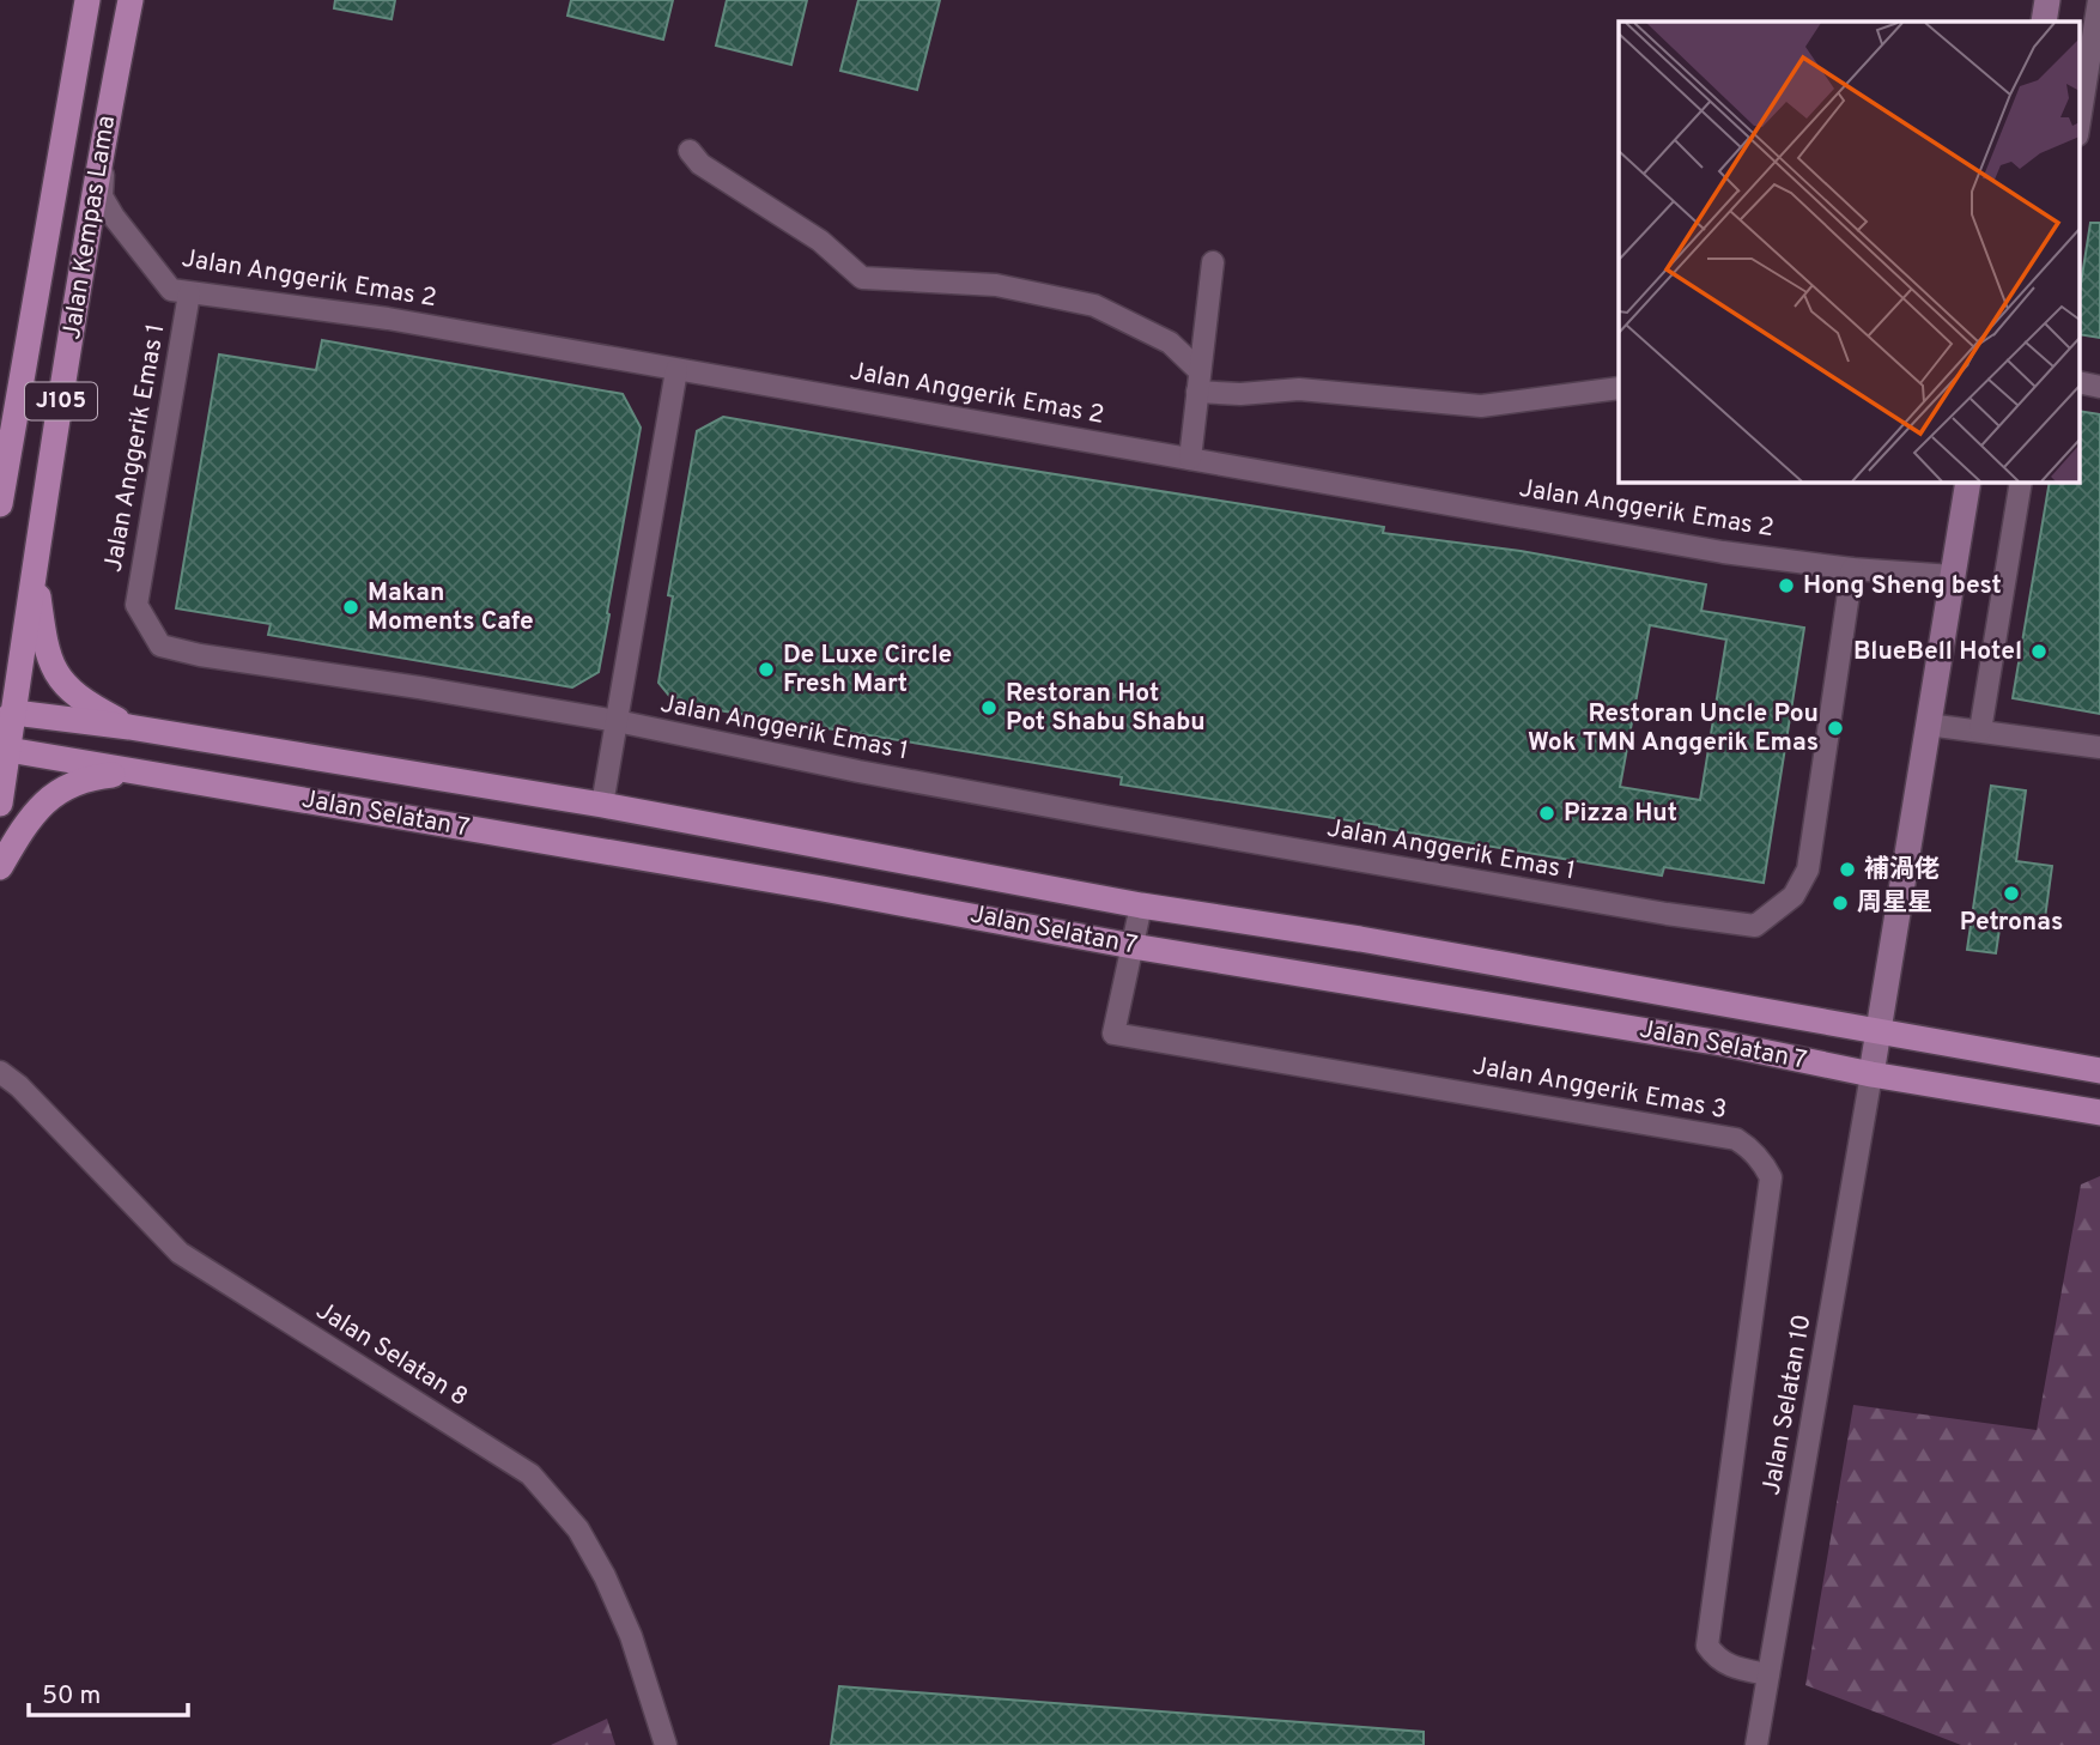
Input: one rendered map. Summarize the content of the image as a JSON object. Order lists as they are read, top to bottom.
{
  "streets": {
    "main road": ["Jalan Kempas Lama", "J105", "Jalan Selatan 7"],
    "street": [
      "Jalan Anggerik Emas 2",
      "Jalan Anggerik Emas 1",
      "Jalan Anggerik Emas 3",
      "Jalan Selatan 8",
      "Jalan Selatan 10"
    ]
  },
  "crossings": [
    ["Jalan Kempas Lama", "Jalan Anggerik Emas 2"],
    ["Jalan Kempas Lama", "Jalan Selatan 7"],
    ["Jalan Anggerik Emas 2", "Jalan Anggerik Emas 1"],
    ["Jalan Selatan 7", "Jalan Anggerik Emas 3"],
    ["Jalan Selatan 7", "Jalan Selatan 10"],
    ["Jalan Anggerik Emas 3", "Jalan Selatan 10"]
  ],
  "places": [
    "Hong Sheng best",
    "Makan Moments Cafe",
    "BlueBell Hotel",
    "De Luxe Circle Fresh Mart",
    "Restoran Hot Pot Shabu Shabu",
    "Restoran Uncle Pou Wok TMN Anggerik Emas",
    "Pizza Hut",
    "補渦佬",
    "Petronas",
    "周星星"
  ],
  "scale_bar": "50 m"
}
